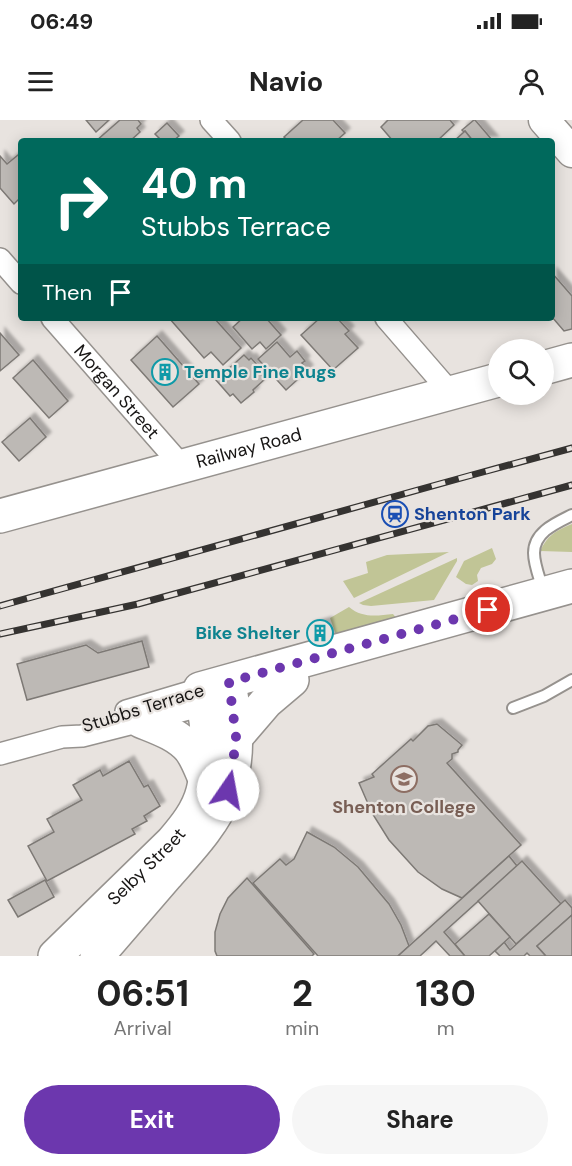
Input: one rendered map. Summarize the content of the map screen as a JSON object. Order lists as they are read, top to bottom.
{
  "streets": {
    "main road": ["Railway Road", "Stubbs Terrace", "Selby Street"],
    "street": ["Morgan Street"]
  },
  "crossings": [
    ["Morgan Street", "Railway Road"],
    ["Stubbs Terrace", "Selby Street"]
  ],
  "places": {
    "building": ["Temple Fine Rugs", "Bike Shelter"],
    "station": ["Shenton Park"],
    "school or university": ["Shenton College"]
  },
  "page": {
    "status": "06:49",
    "header": "Navio",
    "turn": ["40 m", "Stubbs Terrace"],
    "then": "Then",
    "eta": [
      "06:51",
      "Arrival",
      "2",
      "min",
      "130",
      "m"
    ],
    "buttons": ["Exit", "Share"]
  }
}
